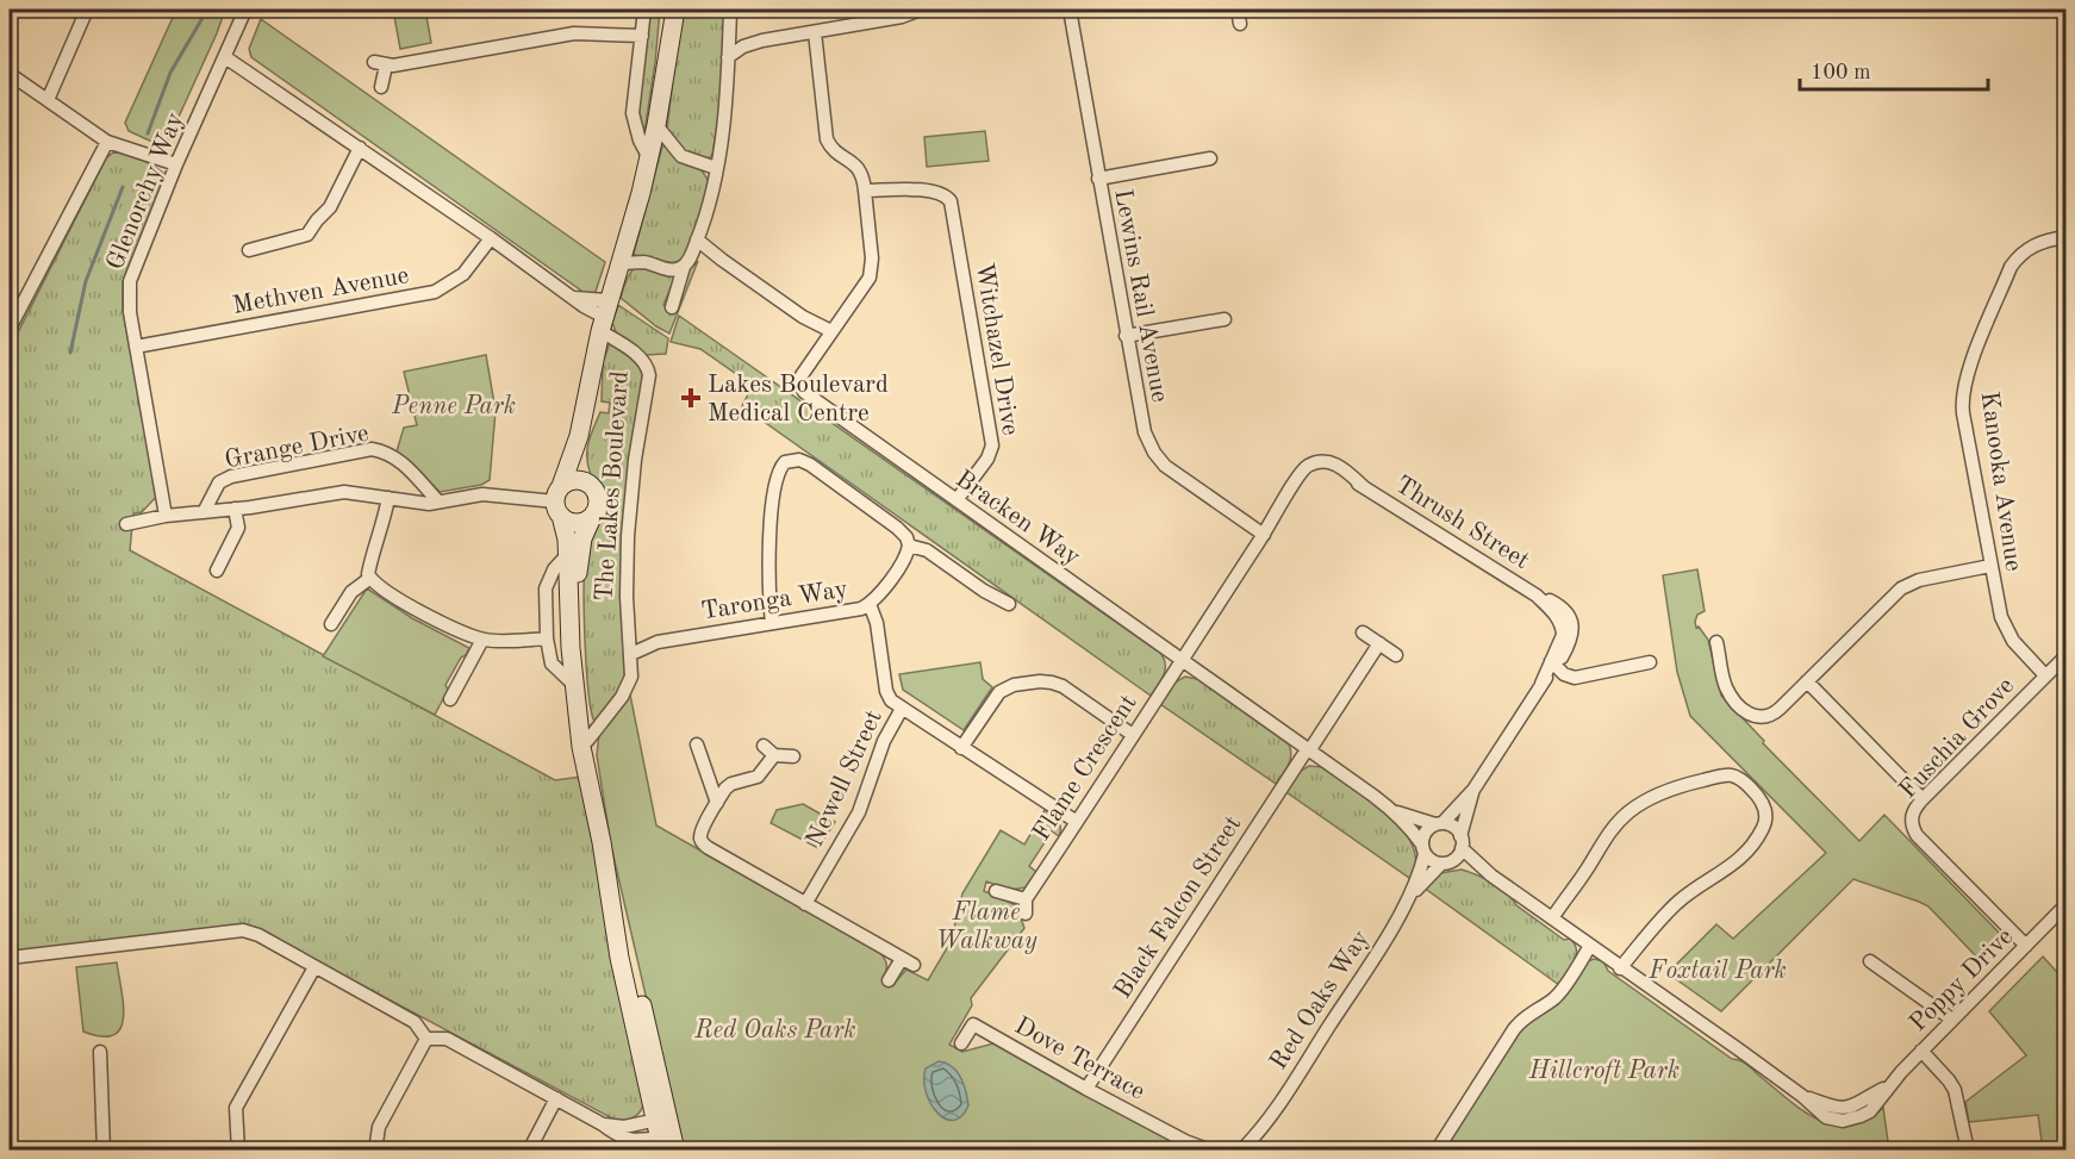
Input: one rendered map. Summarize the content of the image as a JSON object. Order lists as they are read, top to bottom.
{
  "streets": {
    "street": [
      "Glenorchy Way",
      "Methven Avenue",
      "Lewins Rail Avenue",
      "Witchazel Drive",
      "Grange Drive",
      "Kanooka Avenue",
      "The Lakes Boulevard",
      "Bracken Way",
      "Thrush Street",
      "Taronga Way",
      "Fuschia Grove",
      "Flame Crescent",
      "Newell Street",
      "Black Falcon Street",
      "Poppy Drive",
      "Red Oaks Way",
      "Dove Terrace"
    ]
  },
  "crossings": [
    ["Glenorchy Way", "Methven Avenue"],
    ["Glenorchy Way", "Grange Drive"],
    ["Lewins Rail Avenue", "Thrush Street"],
    ["Witchazel Drive", "Bracken Way"],
    ["Grange Drive", "The Lakes Boulevard"],
    ["Kanooka Avenue", "Fuschia Grove"],
    ["The Lakes Boulevard", "Taronga Way"],
    ["Bracken Way", "Thrush Street"],
    ["Bracken Way", "Flame Crescent"],
    ["Bracken Way", "Black Falcon Street"],
    ["Bracken Way", "Red Oaks Way"],
    ["Thrush Street", "Flame Crescent"],
    ["Fuschia Grove", "Poppy Drive"],
    ["Black Falcon Street", "Dove Terrace"]
  ],
  "parks": [
    "Penne Park",
    "Flame Walkway",
    "Foxtail Park",
    "Red Oaks Park",
    "Hillcroft Park"
  ],
  "places": {
    "health": ["Lakes Boulevard Medical Centre"]
  },
  "scale_bar": "100 m"
}
